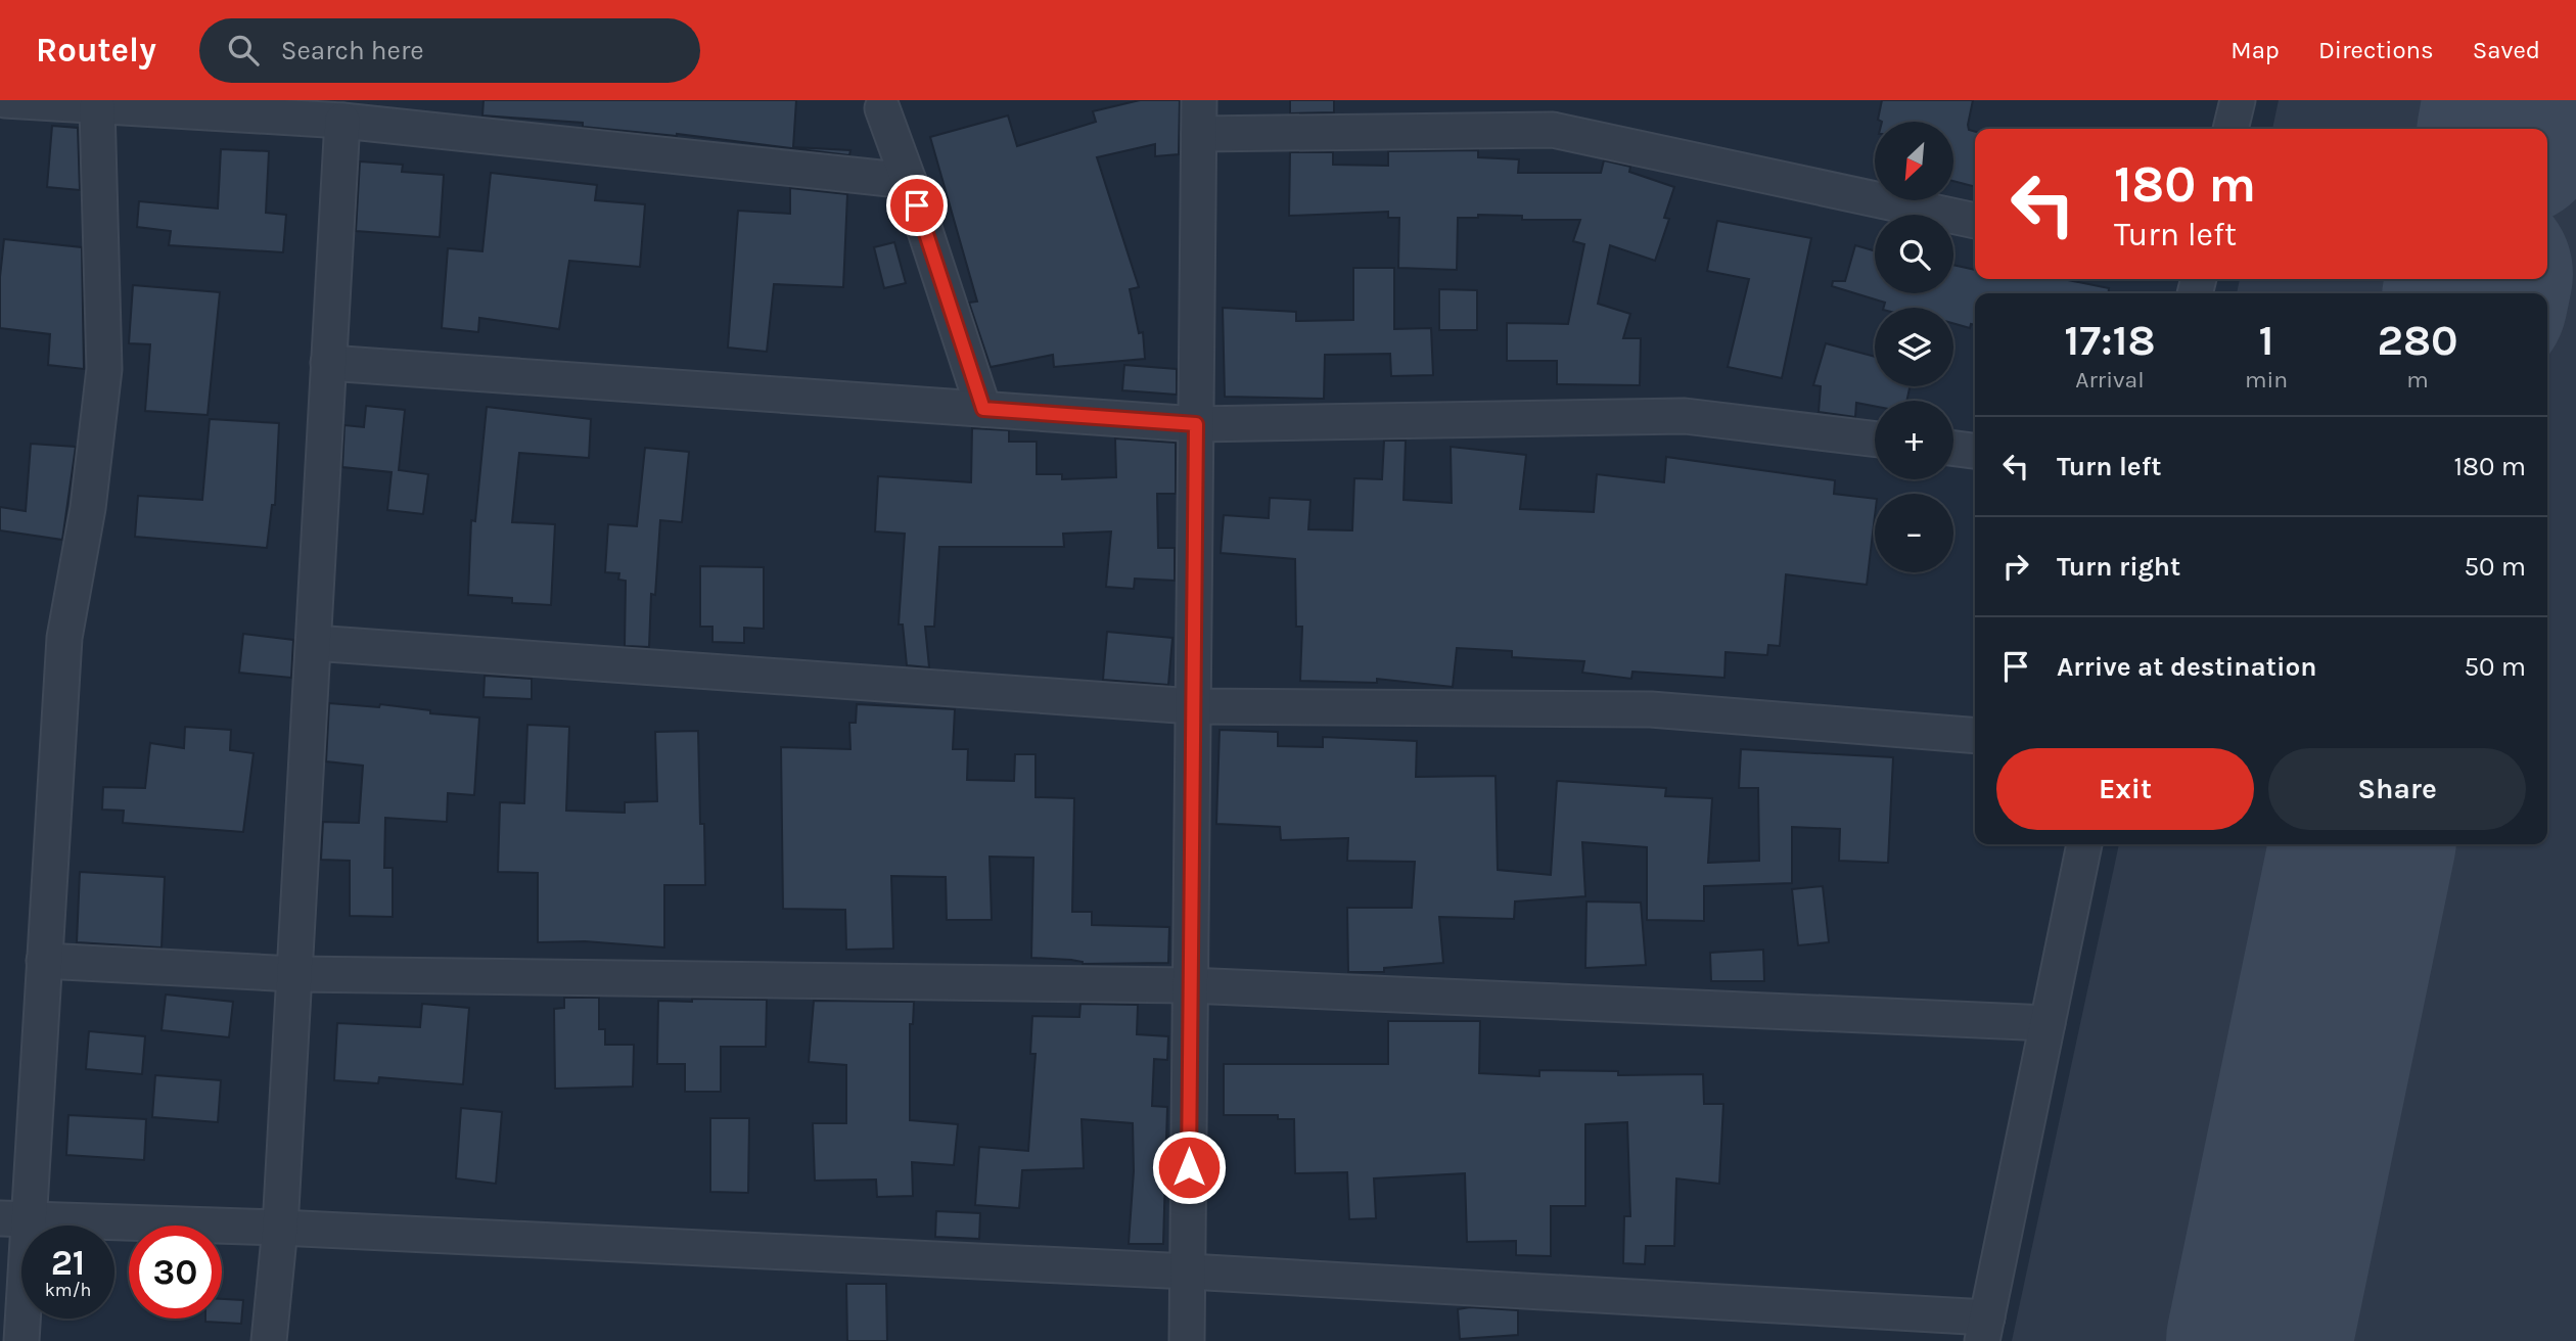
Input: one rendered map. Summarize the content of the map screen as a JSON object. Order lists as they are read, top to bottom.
{
  "north": "bottom left",
  "page": {
    "header": "Routely",
    "search": "Search here",
    "nav": ["Map", "Directions", "Saved"],
    "map_buttons": ["+", "−"],
    "turn": ["180 m", "Turn left"],
    "eta": [
      "17:18",
      "Arrival",
      "1",
      "min",
      "280",
      "m"
    ],
    "list": [
      {
        "name": "Turn left",
        "value": "180 m"
      },
      {
        "name": "Turn right",
        "value": "50 m"
      },
      {
        "name": "Arrive at destination",
        "value": "50 m"
      }
    ],
    "buttons": ["Exit", "Share"],
    "speed": "21 km/h",
    "limit": "30"
  }
}
